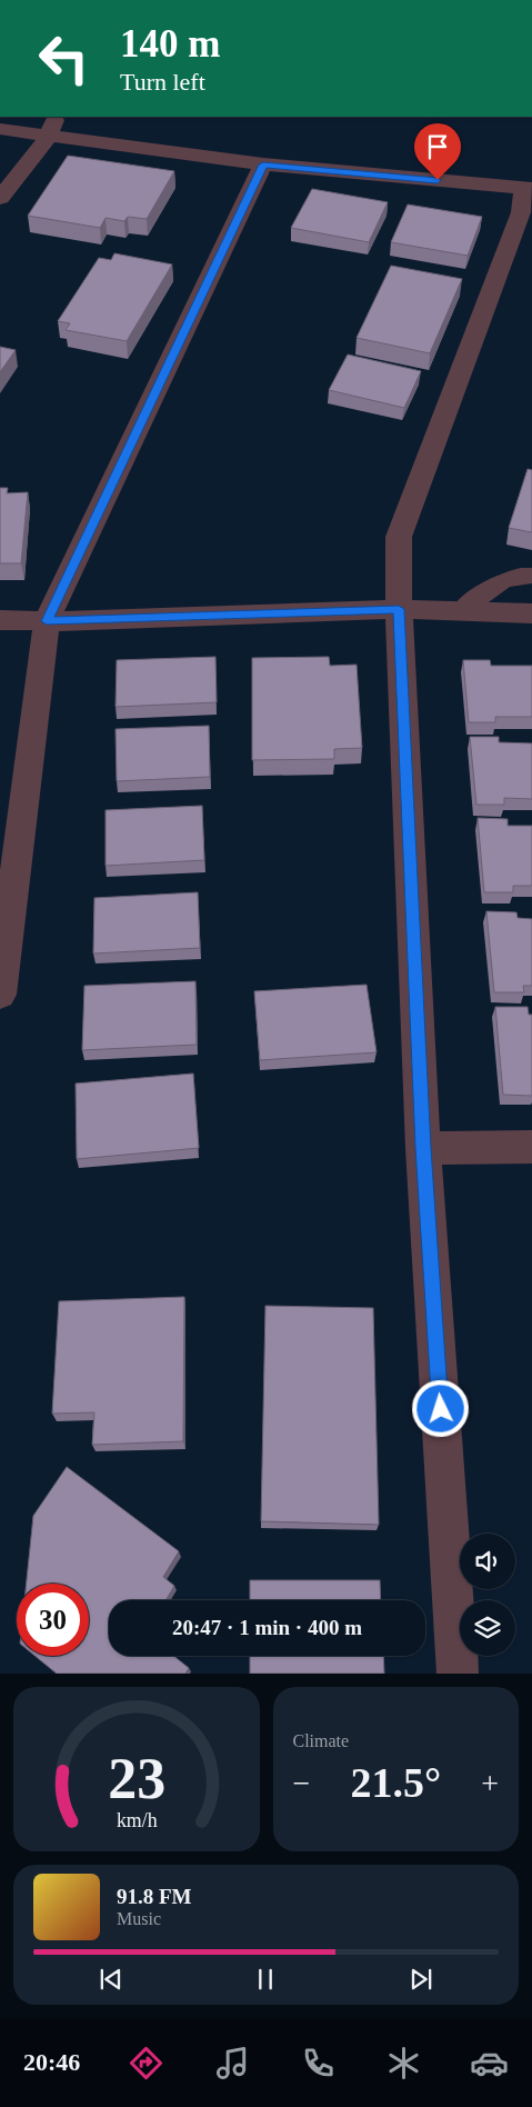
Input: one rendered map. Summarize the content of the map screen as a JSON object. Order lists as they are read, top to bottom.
{
  "page": {
    "turn": ["140 m", "Turn left"],
    "limit": "30",
    "trip": "20:47 · 1 min · 400 m",
    "tile": "Climate",
    "heat": ["−", "21.5°", "+"],
    "song": ["91.8 FM", "Music"],
    "tabs": "20:46",
    "gauge": ["23", "km/h"]
  }
}
